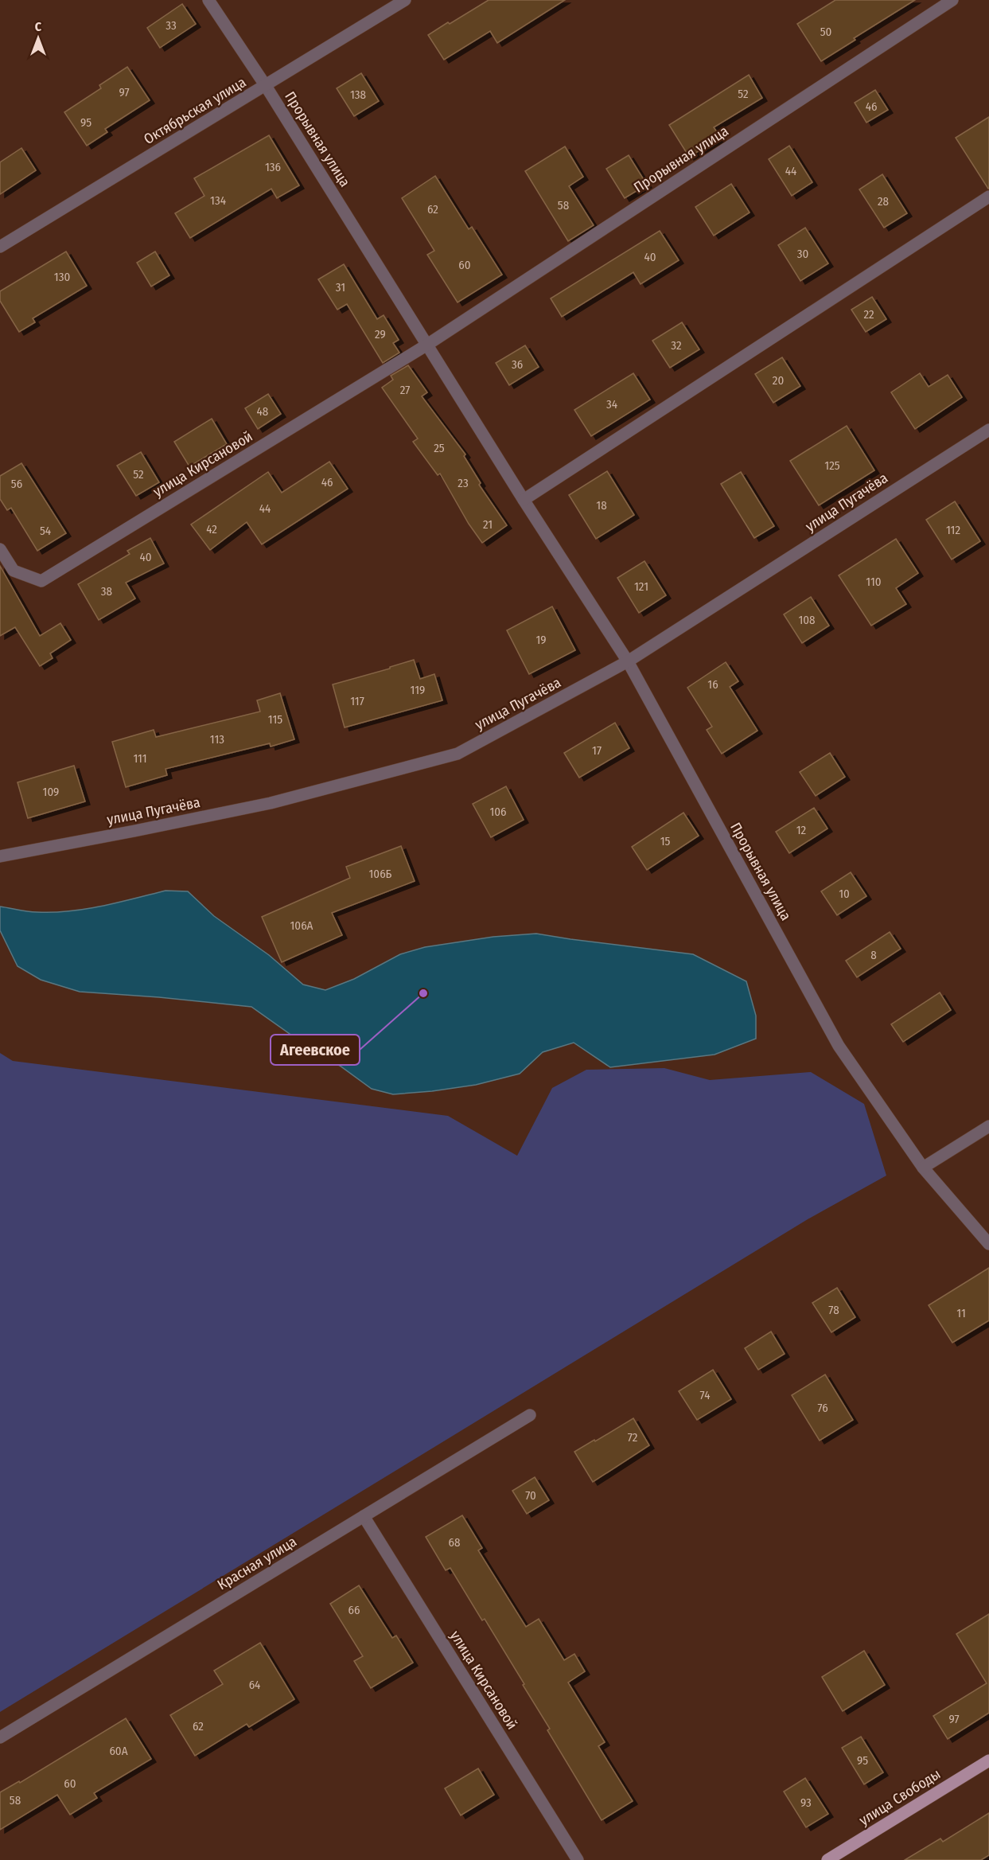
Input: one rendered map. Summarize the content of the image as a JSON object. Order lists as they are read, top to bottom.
{
  "streets": {
    "main road": ["улица Свободы"],
    "street": [
      "Октябрьская улица",
      "Прорывная улица",
      "улица Кирсановой",
      "улица Пугачёва",
      "Красная улица"
    ]
  },
  "crossings": [
    ["Октябрьская улица", "Прорывная улица"],
    ["Прорывная улица", "улица Кирсановой"],
    ["Прорывная улица", "улица Пугачёва"],
    ["улица Кирсановой", "Красная улица"]
  ],
  "places": ["Агеевское"],
  "house_numbers": [
    "33",
    "50",
    "97",
    "52",
    "138",
    "46",
    "95",
    "136",
    "44",
    "134",
    "28",
    "58",
    "62",
    "30",
    "40",
    "60",
    "130",
    "31",
    "22",
    "29",
    "32",
    "36",
    "20",
    "27",
    "34",
    "48",
    "25",
    "125",
    "52",
    "46",
    "23",
    "56",
    "18",
    "44",
    "21",
    "42",
    "112",
    "54",
    "40",
    "110",
    "121",
    "38",
    "108",
    "19",
    "16",
    "119",
    "117",
    "115",
    "113",
    "17",
    "111",
    "109",
    "106",
    "12",
    "15",
    "106Б",
    "10",
    "106А",
    "8",
    "78",
    "11",
    "74",
    "76",
    "72",
    "70",
    "68",
    "66",
    "64",
    "97",
    "62",
    "60А",
    "95",
    "60",
    "58",
    "93"
  ],
  "north": "top"
}
